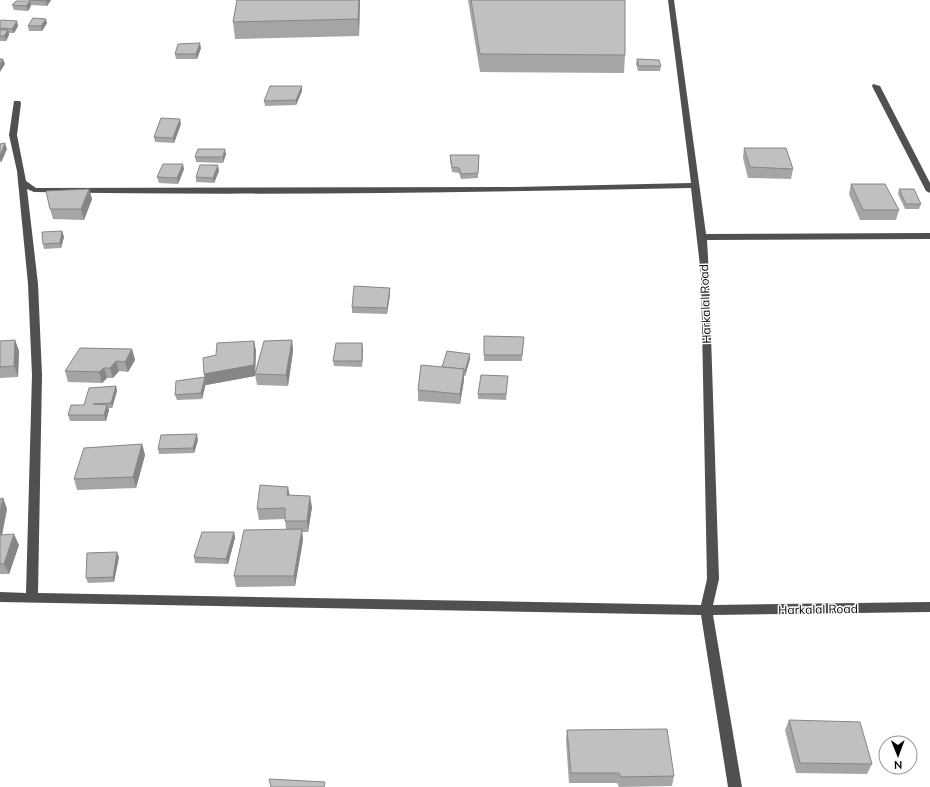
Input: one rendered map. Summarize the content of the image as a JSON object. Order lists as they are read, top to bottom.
{
  "streets": {
    "street": ["Harkalal Road"]
  },
  "north": "bottom"
}
